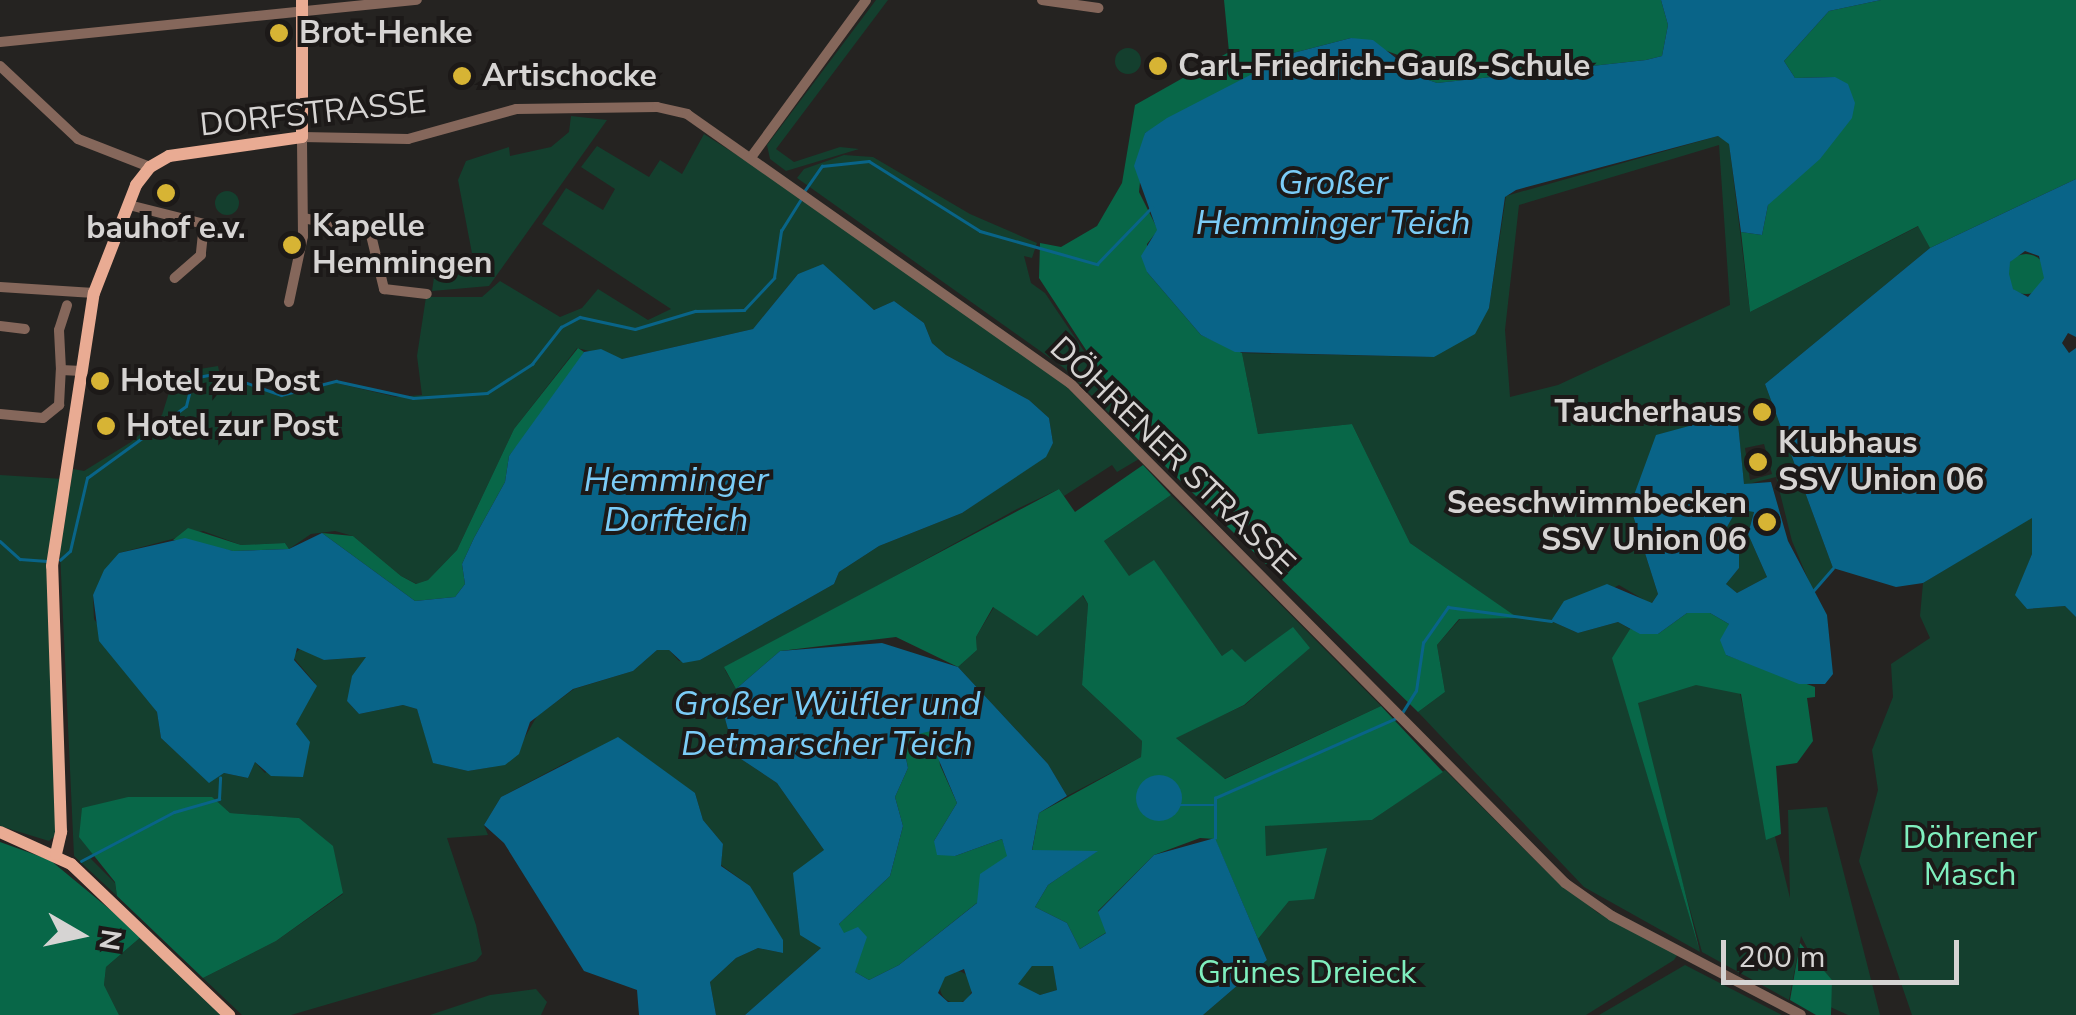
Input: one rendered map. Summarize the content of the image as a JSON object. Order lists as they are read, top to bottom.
{
  "streets": {
    "main road": ["DORFSTRASSE"],
    "street": ["DÖHRENER STRASSE"]
  },
  "crossings": [
    ["DORFSTRASSE", "DÖHRENER STRASSE"]
  ],
  "water": ["Großer Hemminger Teich", "Hemminger Dorfteich", "Großer Wülfler und Detmarscher Teich"],
  "parks": ["Döhrener Masch", "Grünes Dreieck"],
  "places": [
    "Brot-Henke",
    "Carl-Friedrich-Gauß-Schule",
    "Artischocke",
    "bauhof e.v.",
    "Kapelle Hemmingen",
    "Hotel zu Post",
    "Taucherhaus",
    "Hotel zur Post",
    "Klubhaus SSV Union 06",
    "Seeschwimmbecken SSV Union 06"
  ],
  "scale_bar": "200 m",
  "north": "right"
}
